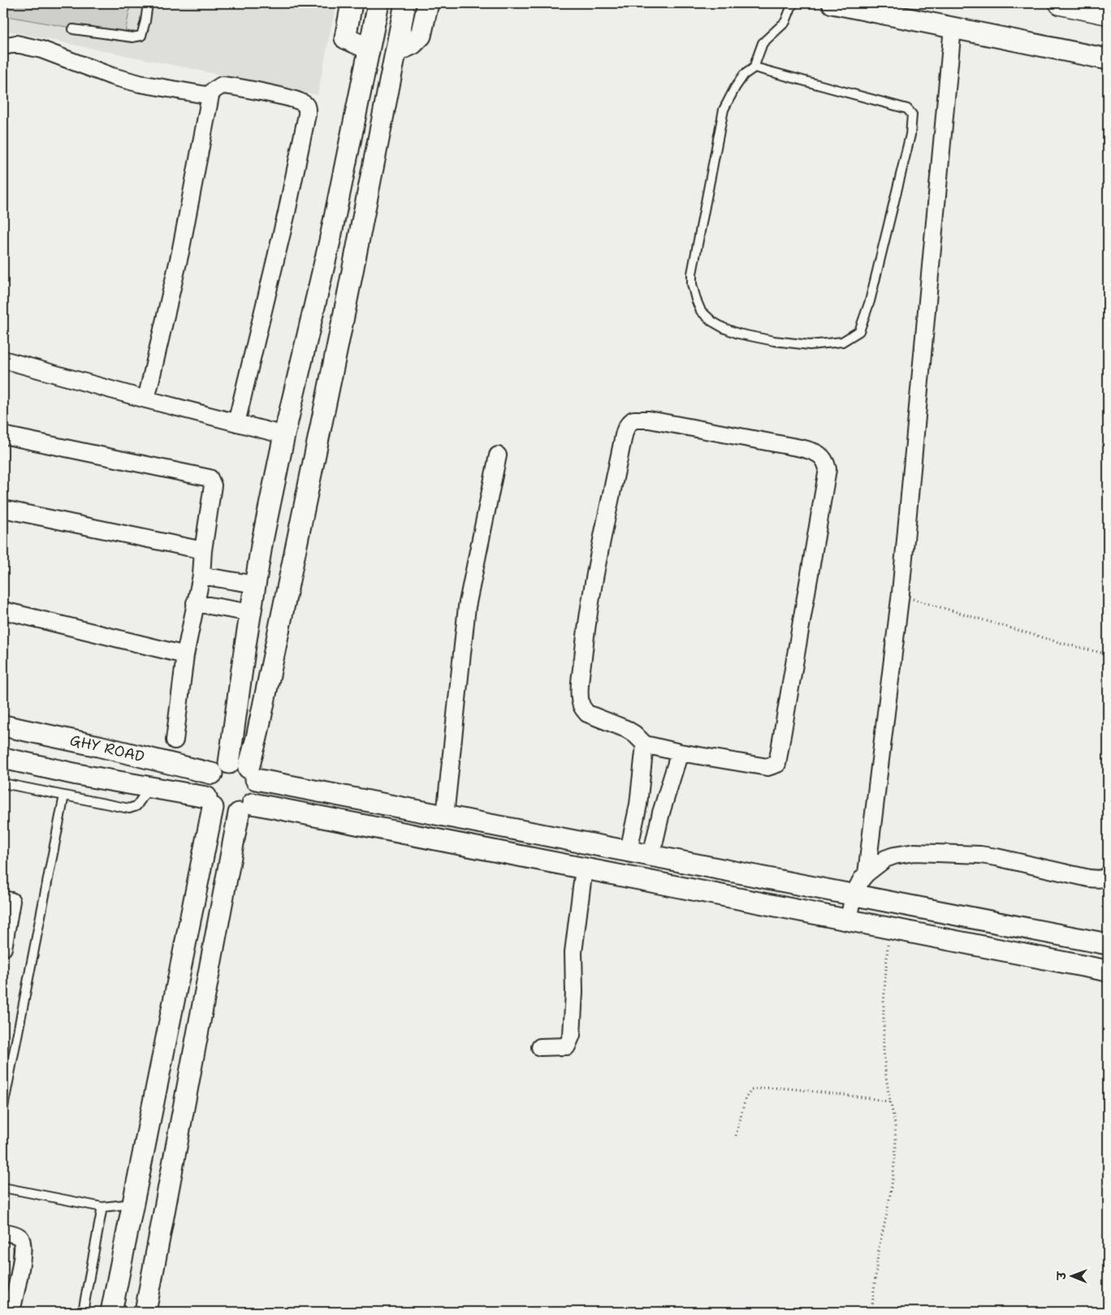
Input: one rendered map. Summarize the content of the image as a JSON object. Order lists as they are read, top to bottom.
{
  "streets": {
    "street": ["GHY ROAD"]
  },
  "north": "left"
}
